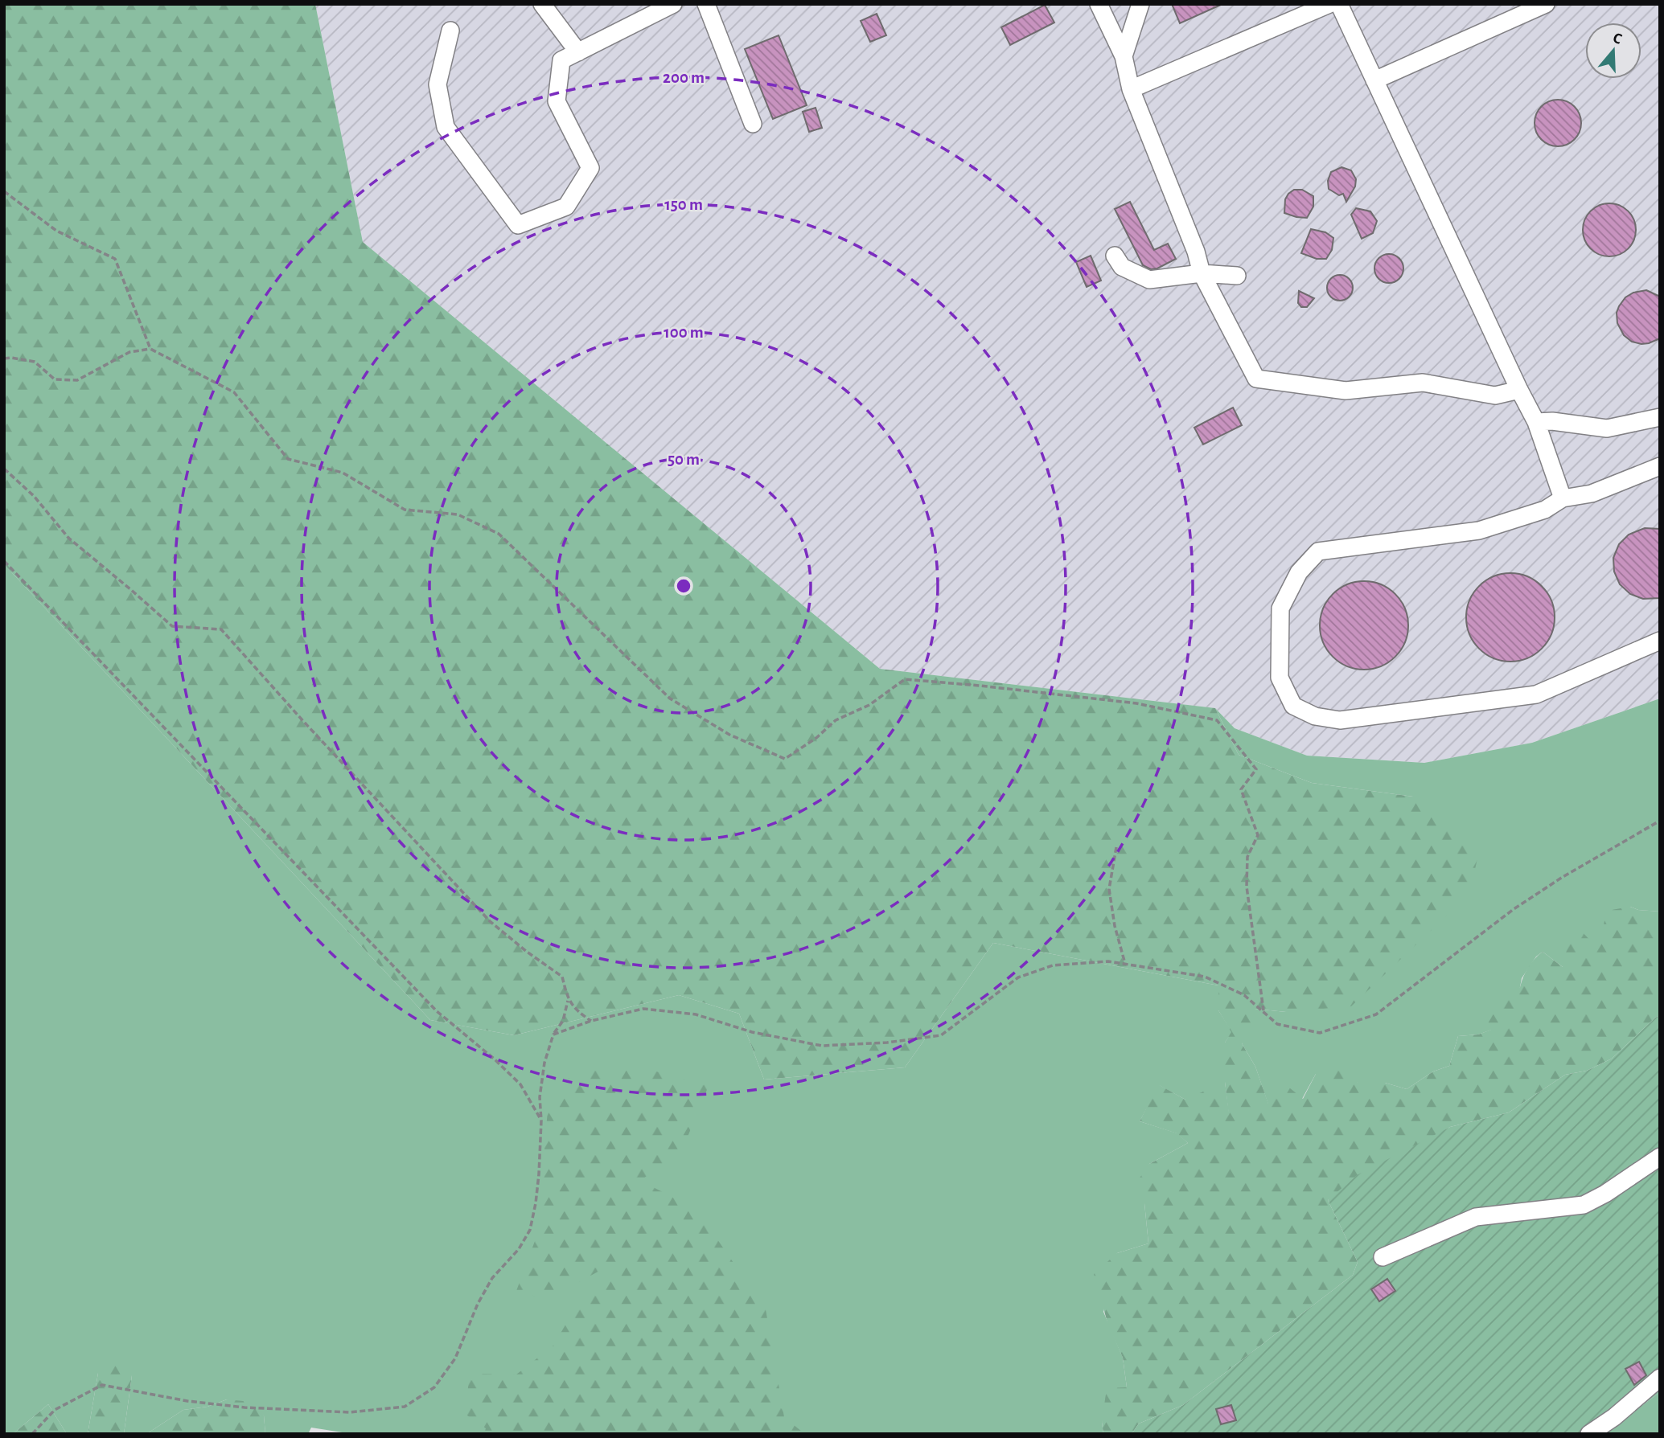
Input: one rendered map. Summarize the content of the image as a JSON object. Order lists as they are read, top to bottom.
{
  "north": "top",
  "rings": [
    "200 m",
    "150 m",
    "100 m",
    "50 m"
  ]
}
